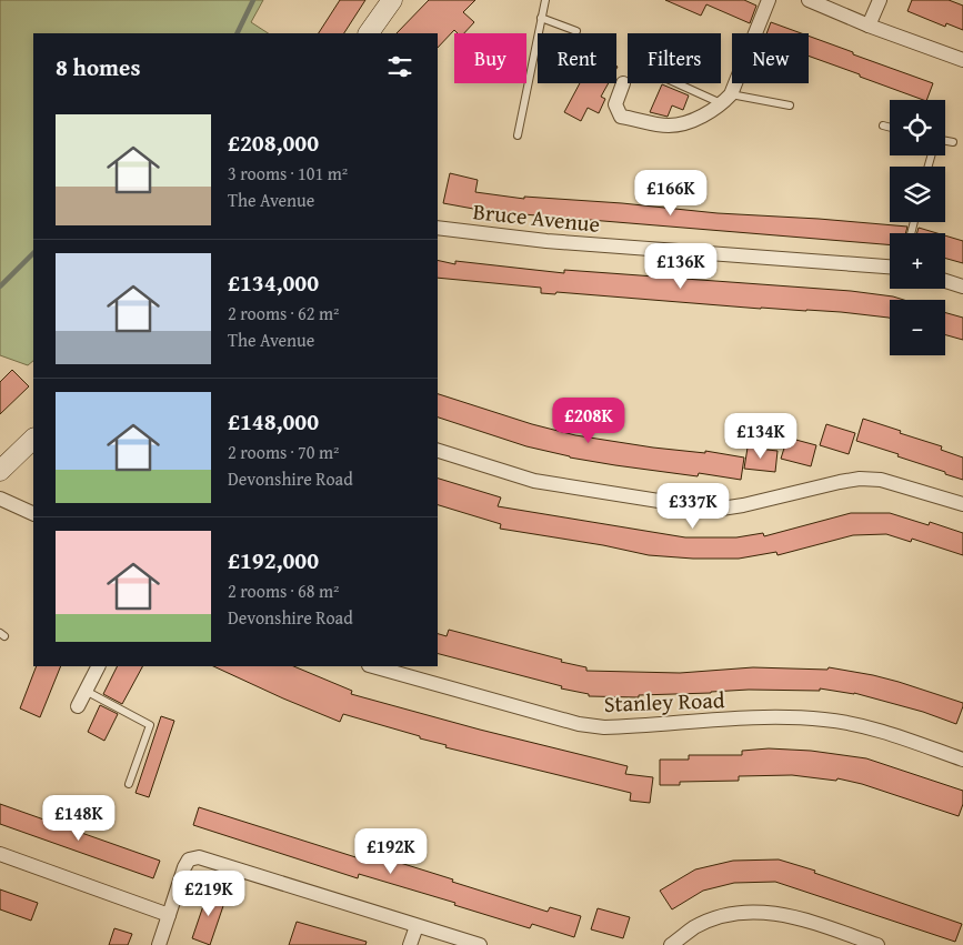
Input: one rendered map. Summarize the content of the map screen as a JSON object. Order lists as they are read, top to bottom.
{
  "streets": {
    "street": ["Bruce Avenue", "Stanley Road"]
  },
  "page": {
    "chip": [
      "Buy",
      "Rent",
      "Filters",
      "New"
    ],
    "heading": "8 homes",
    "map_buttons": ["+", "−"],
    "list": [
      {
        "name": "£208,000",
        "note": "3 rooms · 101 m² · The Avenue"
      },
      {
        "name": "£134,000",
        "note": "2 rooms · 62 m² · The Avenue"
      },
      {
        "name": "£148,000",
        "note": "2 rooms · 70 m² · Devonshire Road"
      },
      {
        "name": "£192,000",
        "note": "2 rooms · 68 m² · Devonshire Road"
      }
    ],
    "price": [
      "£166K",
      "£136K",
      "£208K",
      "£134K",
      "£337K",
      "£148K",
      "£192K",
      "£219K"
    ]
  }
}
